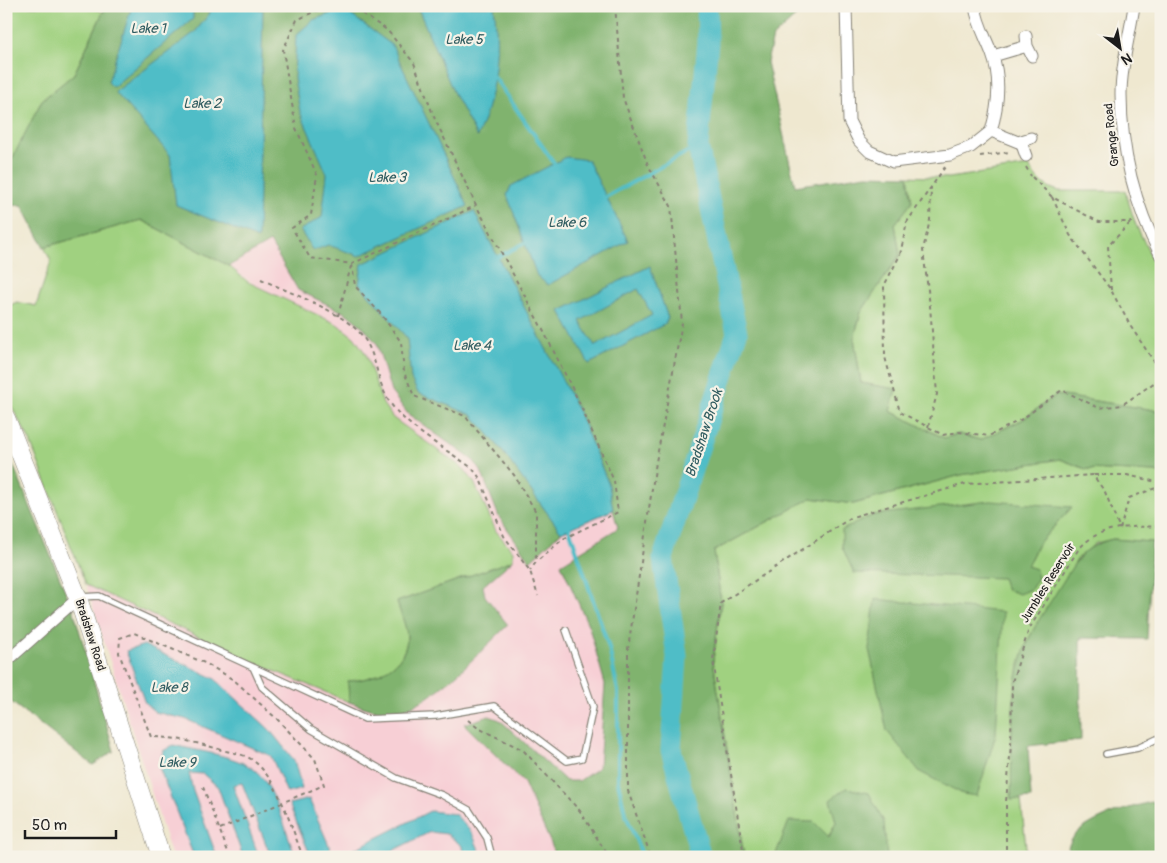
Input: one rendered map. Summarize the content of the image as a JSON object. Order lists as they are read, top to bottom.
{
  "streets": {
    "main road": ["Bradshaw Road"],
    "street": ["Grange Road"],
    "path": ["Jumbles Reservoir"]
  },
  "water": [
    "Lake 1",
    "Lake 5",
    "Lake 2",
    "Lake 3",
    "Lake 6",
    "Lake 4",
    "Bradshaw Brook",
    "Lake 8",
    "Lake 9"
  ],
  "scale_bar": "50 m",
  "north": "bottom right"
}
